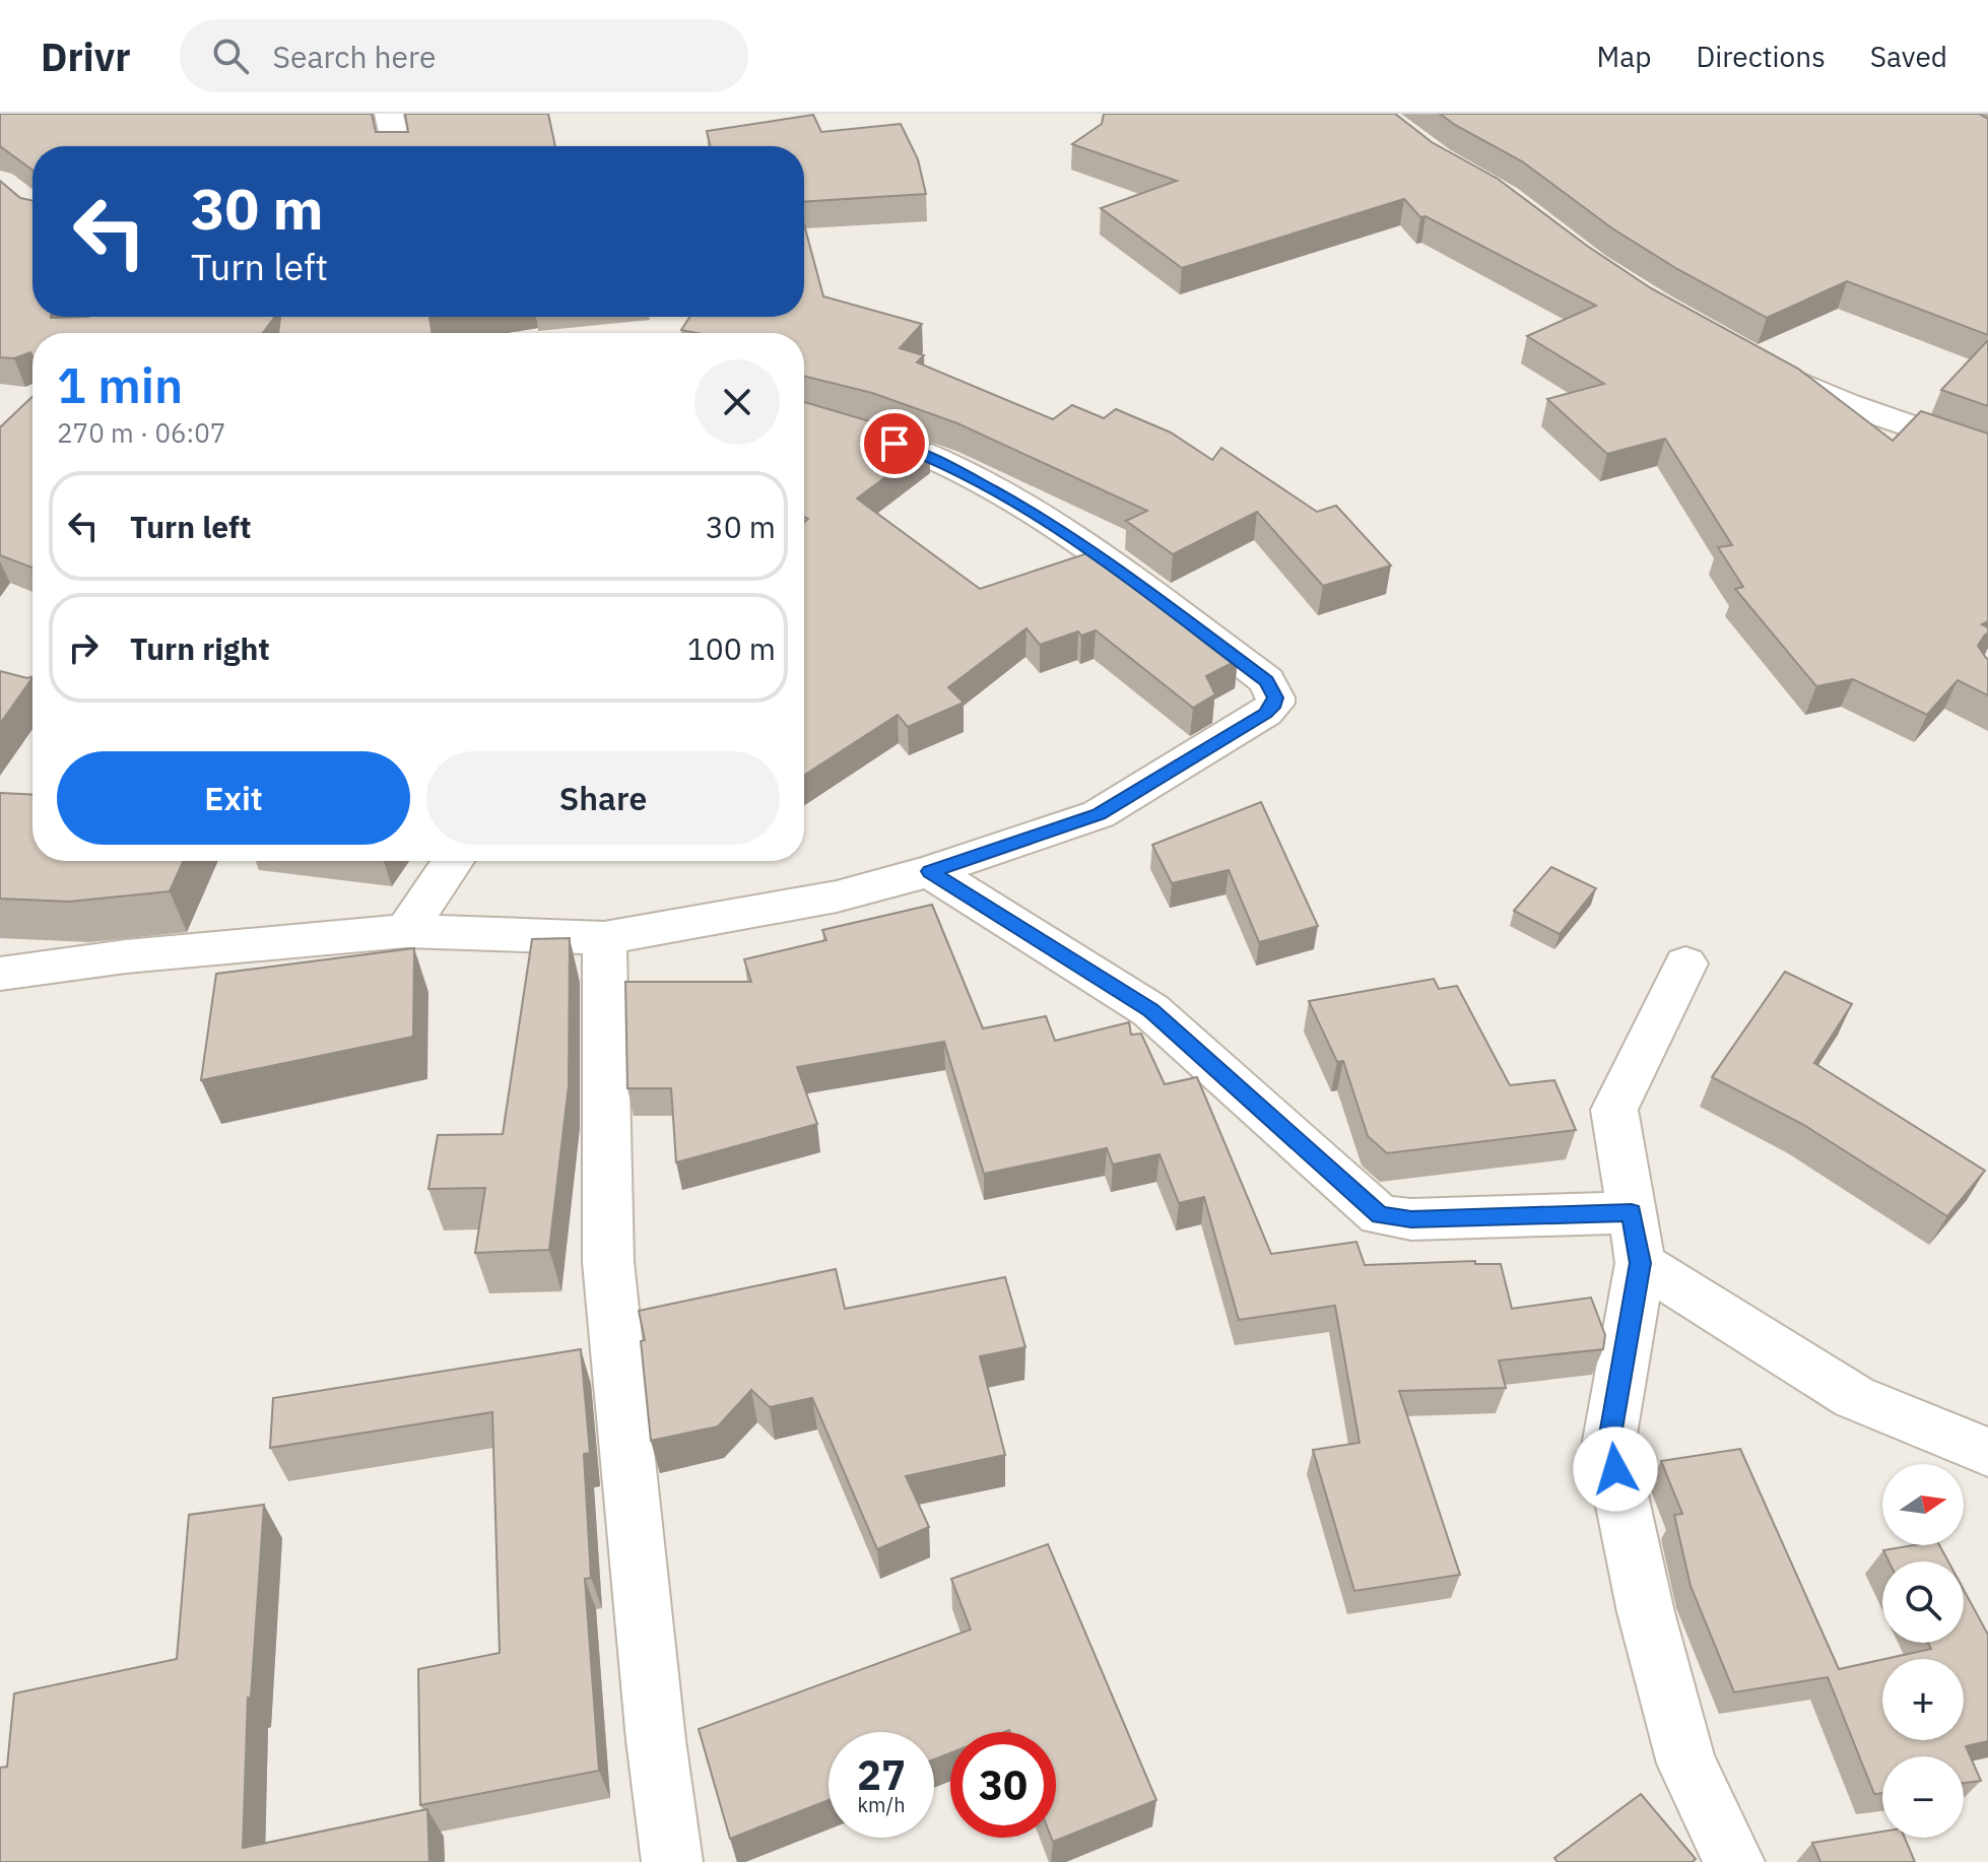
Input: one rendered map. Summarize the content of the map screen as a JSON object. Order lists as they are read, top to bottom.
{
  "north": "right",
  "page": {
    "header": "Drivr",
    "search": "Search here",
    "nav": ["Map", "Directions", "Saved"],
    "turn": ["30 m", "Turn left"],
    "heading": ["1 min", "270 m · 06:07"],
    "list": [
      {
        "name": "Turn left",
        "value": "30 m"
      },
      {
        "name": "Turn right",
        "value": "100 m"
      }
    ],
    "buttons": ["Exit", "Share"],
    "map_buttons": ["+", "−"],
    "speed": "27 km/h",
    "limit": "30"
  }
}
